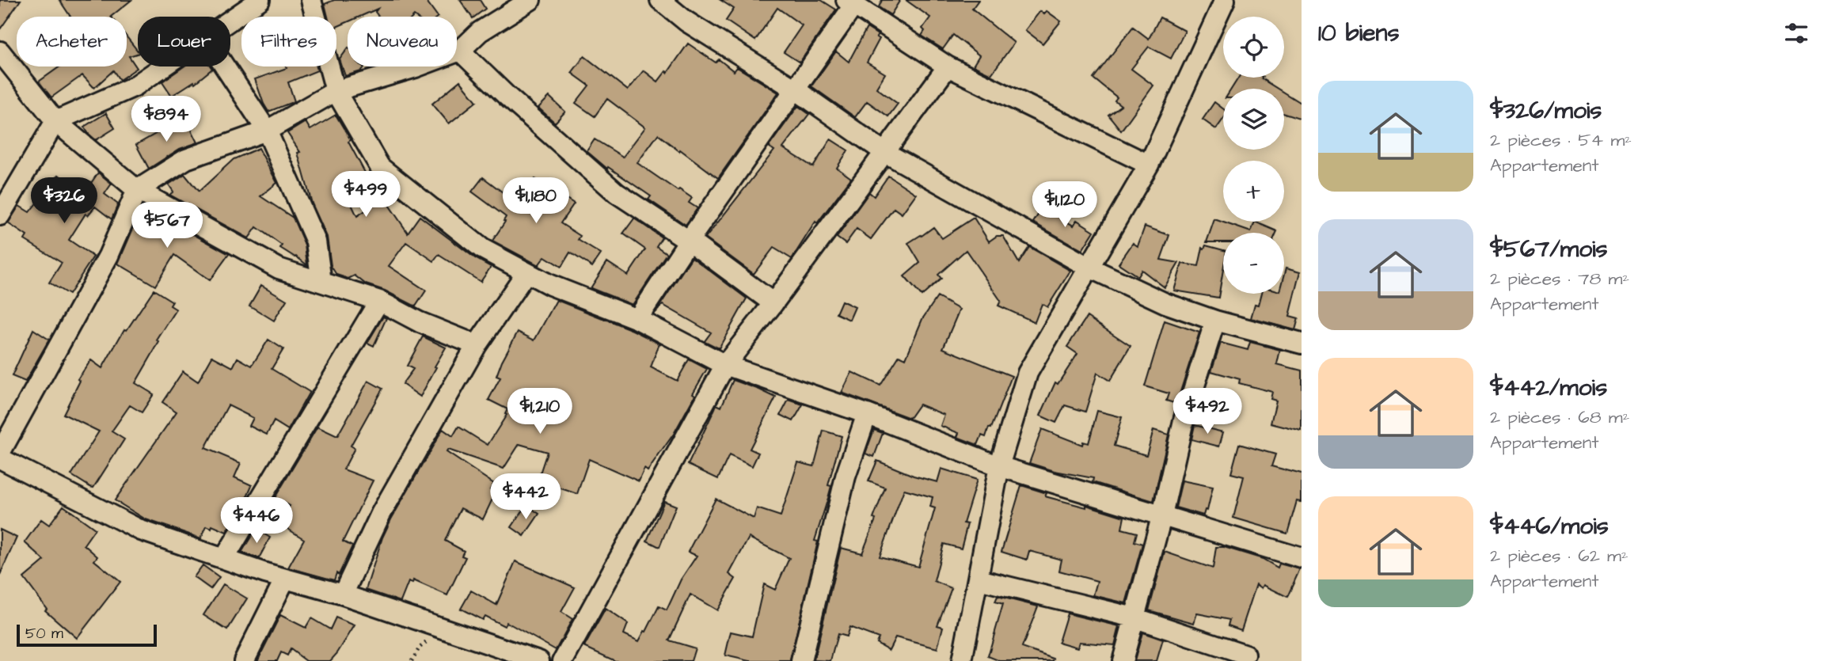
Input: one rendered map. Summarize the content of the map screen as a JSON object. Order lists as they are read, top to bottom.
{
  "scale_bar": "50 m",
  "page": {
    "heading": "10 biens",
    "map_buttons": ["+", "−"],
    "chip": [
      "Acheter",
      "Louer",
      "Filtres",
      "Nouveau"
    ],
    "list": [
      {
        "name": "$326/mois",
        "note": "2 pièces · 54 m² · Appartement"
      },
      {
        "name": "$567/mois",
        "note": "2 pièces · 78 m² · Appartement"
      },
      {
        "name": "$442/mois",
        "note": "2 pièces · 68 m² · Appartement"
      },
      {
        "name": "$446/mois",
        "note": "2 pièces · 62 m² · Appartement"
      }
    ],
    "price": [
      "$894",
      "$499",
      "$326",
      "$1,180",
      "$1,120",
      "$567",
      "$1,210",
      "$492",
      "$442",
      "$446"
    ],
    "scale": "50 m"
  }
}
